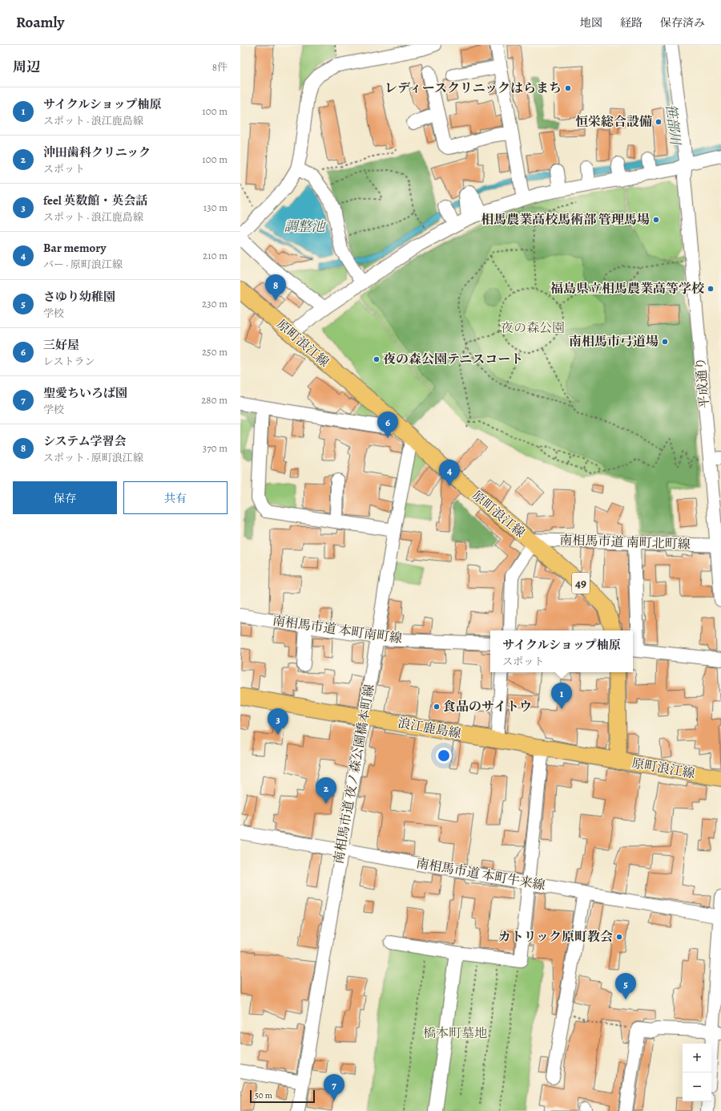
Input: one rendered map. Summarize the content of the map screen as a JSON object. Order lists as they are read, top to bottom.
{
  "streets": {
    "main road": ["原町浪江線", "49", "浪江鹿島線"],
    "street": [
      "平成通り",
      "南相馬市道 南町北町線",
      "南相馬市道 本町南町線",
      "南相馬市道 夜ノ森公園橋本町線",
      "南相馬市道 本町牛来線"
    ]
  },
  "crossings": [
    ["原町浪江線", "南相馬市道 南町北町線"],
    ["原町浪江線", "浪江鹿島線"],
    ["原町浪江線", "南相馬市道 夜ノ森公園橋本町線"],
    ["平成通り", "南相馬市道 南町北町線"],
    ["南相馬市道 本町南町線", "南相馬市道 夜ノ森公園橋本町線"],
    ["浪江鹿島線", "南相馬市道 夜ノ森公園橋本町線"],
    ["南相馬市道 夜ノ森公園橋本町線", "南相馬市道 本町牛来線"]
  ],
  "water": ["笹部川", "調整池"],
  "parks": ["夜の森公園", "橋本町墓地"],
  "places": [
    "レディースクリニックはらまち",
    "恒栄総合設備",
    "相馬農業高校馬術部 管理馬場",
    "福島県立相馬農業高等学校",
    "南相馬市弓道場",
    "夜の森公園テニスコート",
    "食品のサイトウ",
    "カトリック原町教会"
  ],
  "scale_bar": "50 m",
  "page": {
    "header": "Roamly",
    "nav": ["地図", "経路", "保存済み"],
    "heading": ["周辺", "8件"],
    "list": [
      {
        "mark": "1",
        "name": "サイクルショップ柚原",
        "note": "スポット · 浪江鹿島線",
        "value": "100 m"
      },
      {
        "mark": "2",
        "name": "沖田歯科クリニック",
        "note": "スポット",
        "value": "100 m"
      },
      {
        "mark": "3",
        "name": "feel 英数館・英会話",
        "note": "スポット · 浪江鹿島線",
        "value": "130 m"
      },
      {
        "mark": "4",
        "name": "Bar memory",
        "note": "バー · 原町浪江線",
        "value": "210 m"
      },
      {
        "mark": "5",
        "name": "さゆり幼稚園",
        "note": "学校",
        "value": "230 m"
      },
      {
        "mark": "6",
        "name": "三好屋",
        "note": "レストラン",
        "value": "250 m"
      },
      {
        "mark": "7",
        "name": "聖愛ちいろば園",
        "note": "学校",
        "value": "280 m"
      },
      {
        "mark": "8",
        "name": "システム学習会",
        "note": "スポット · 原町浪江線",
        "value": "370 m"
      }
    ],
    "pins": [
      "8",
      "6",
      "4",
      "1",
      "3",
      "2",
      "5",
      "7"
    ],
    "buttons": ["保存", "共有"],
    "popup": ["サイクルショップ柚原", "スポット"],
    "map_buttons": ["+", "−"],
    "scale": "50 m"
  }
}
